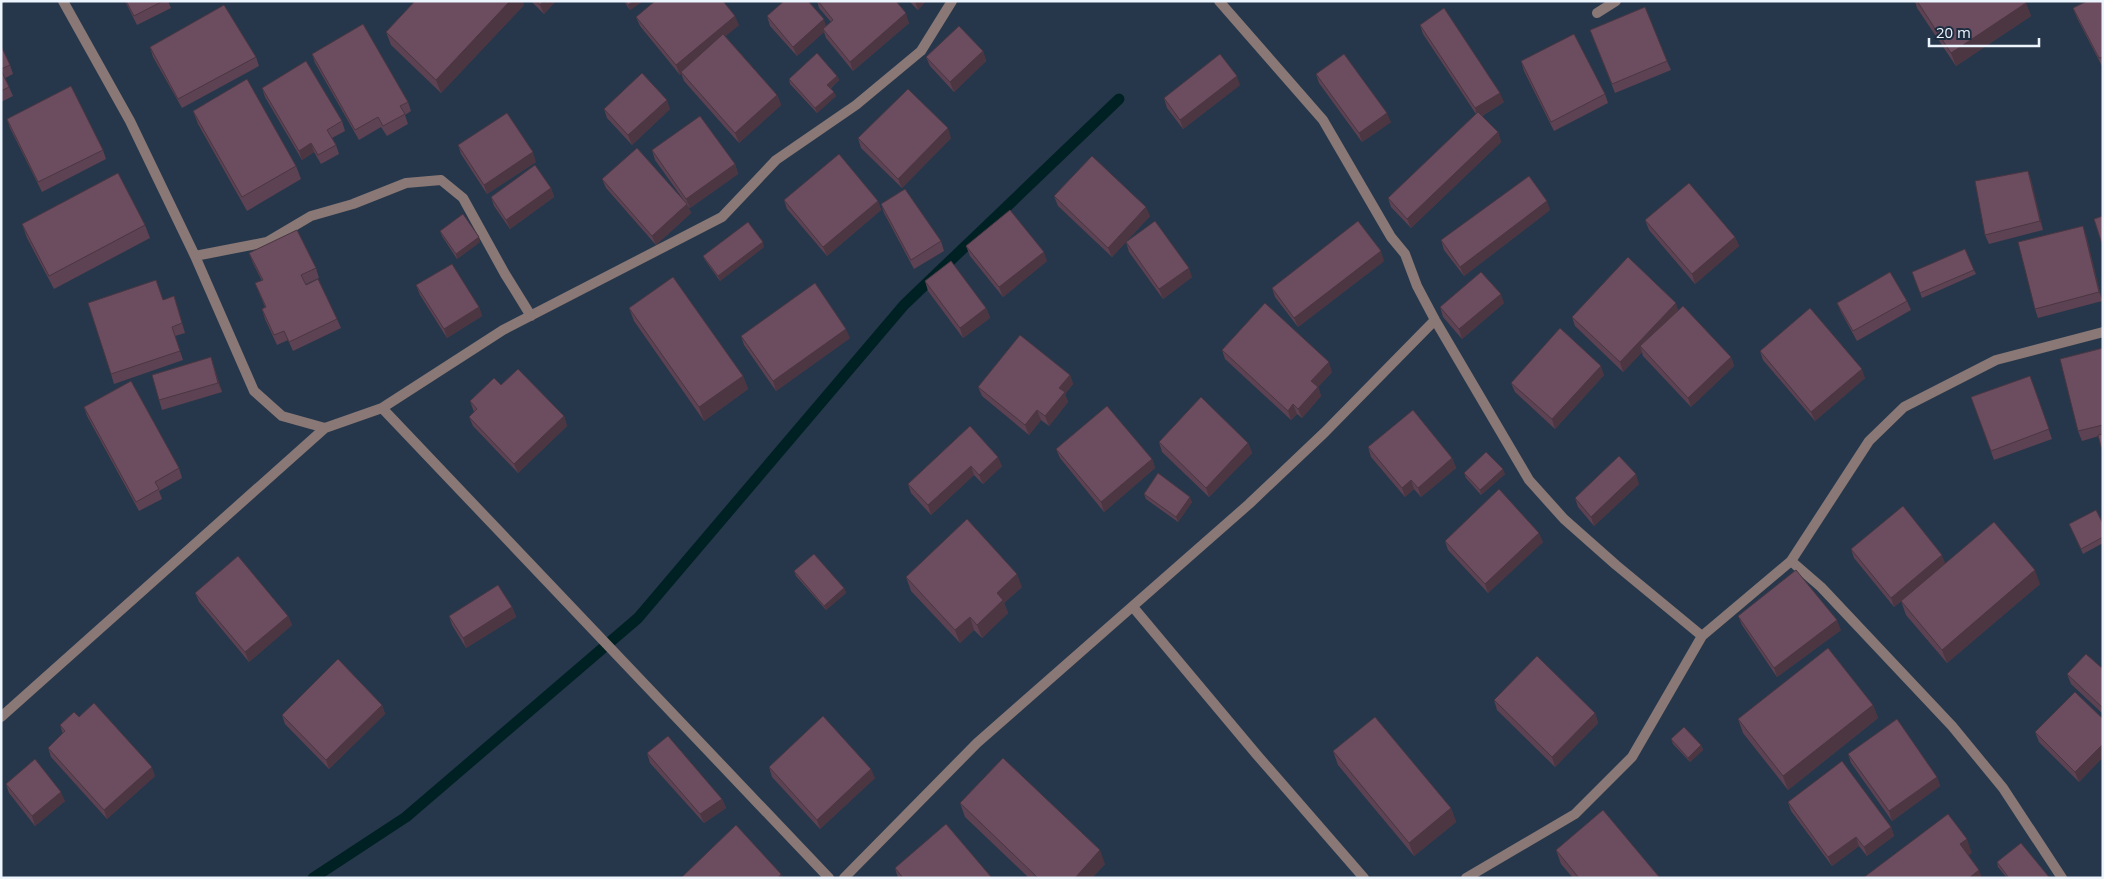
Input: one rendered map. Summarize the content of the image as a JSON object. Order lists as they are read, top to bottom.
{
  "scale_bar": "20 m"
}
